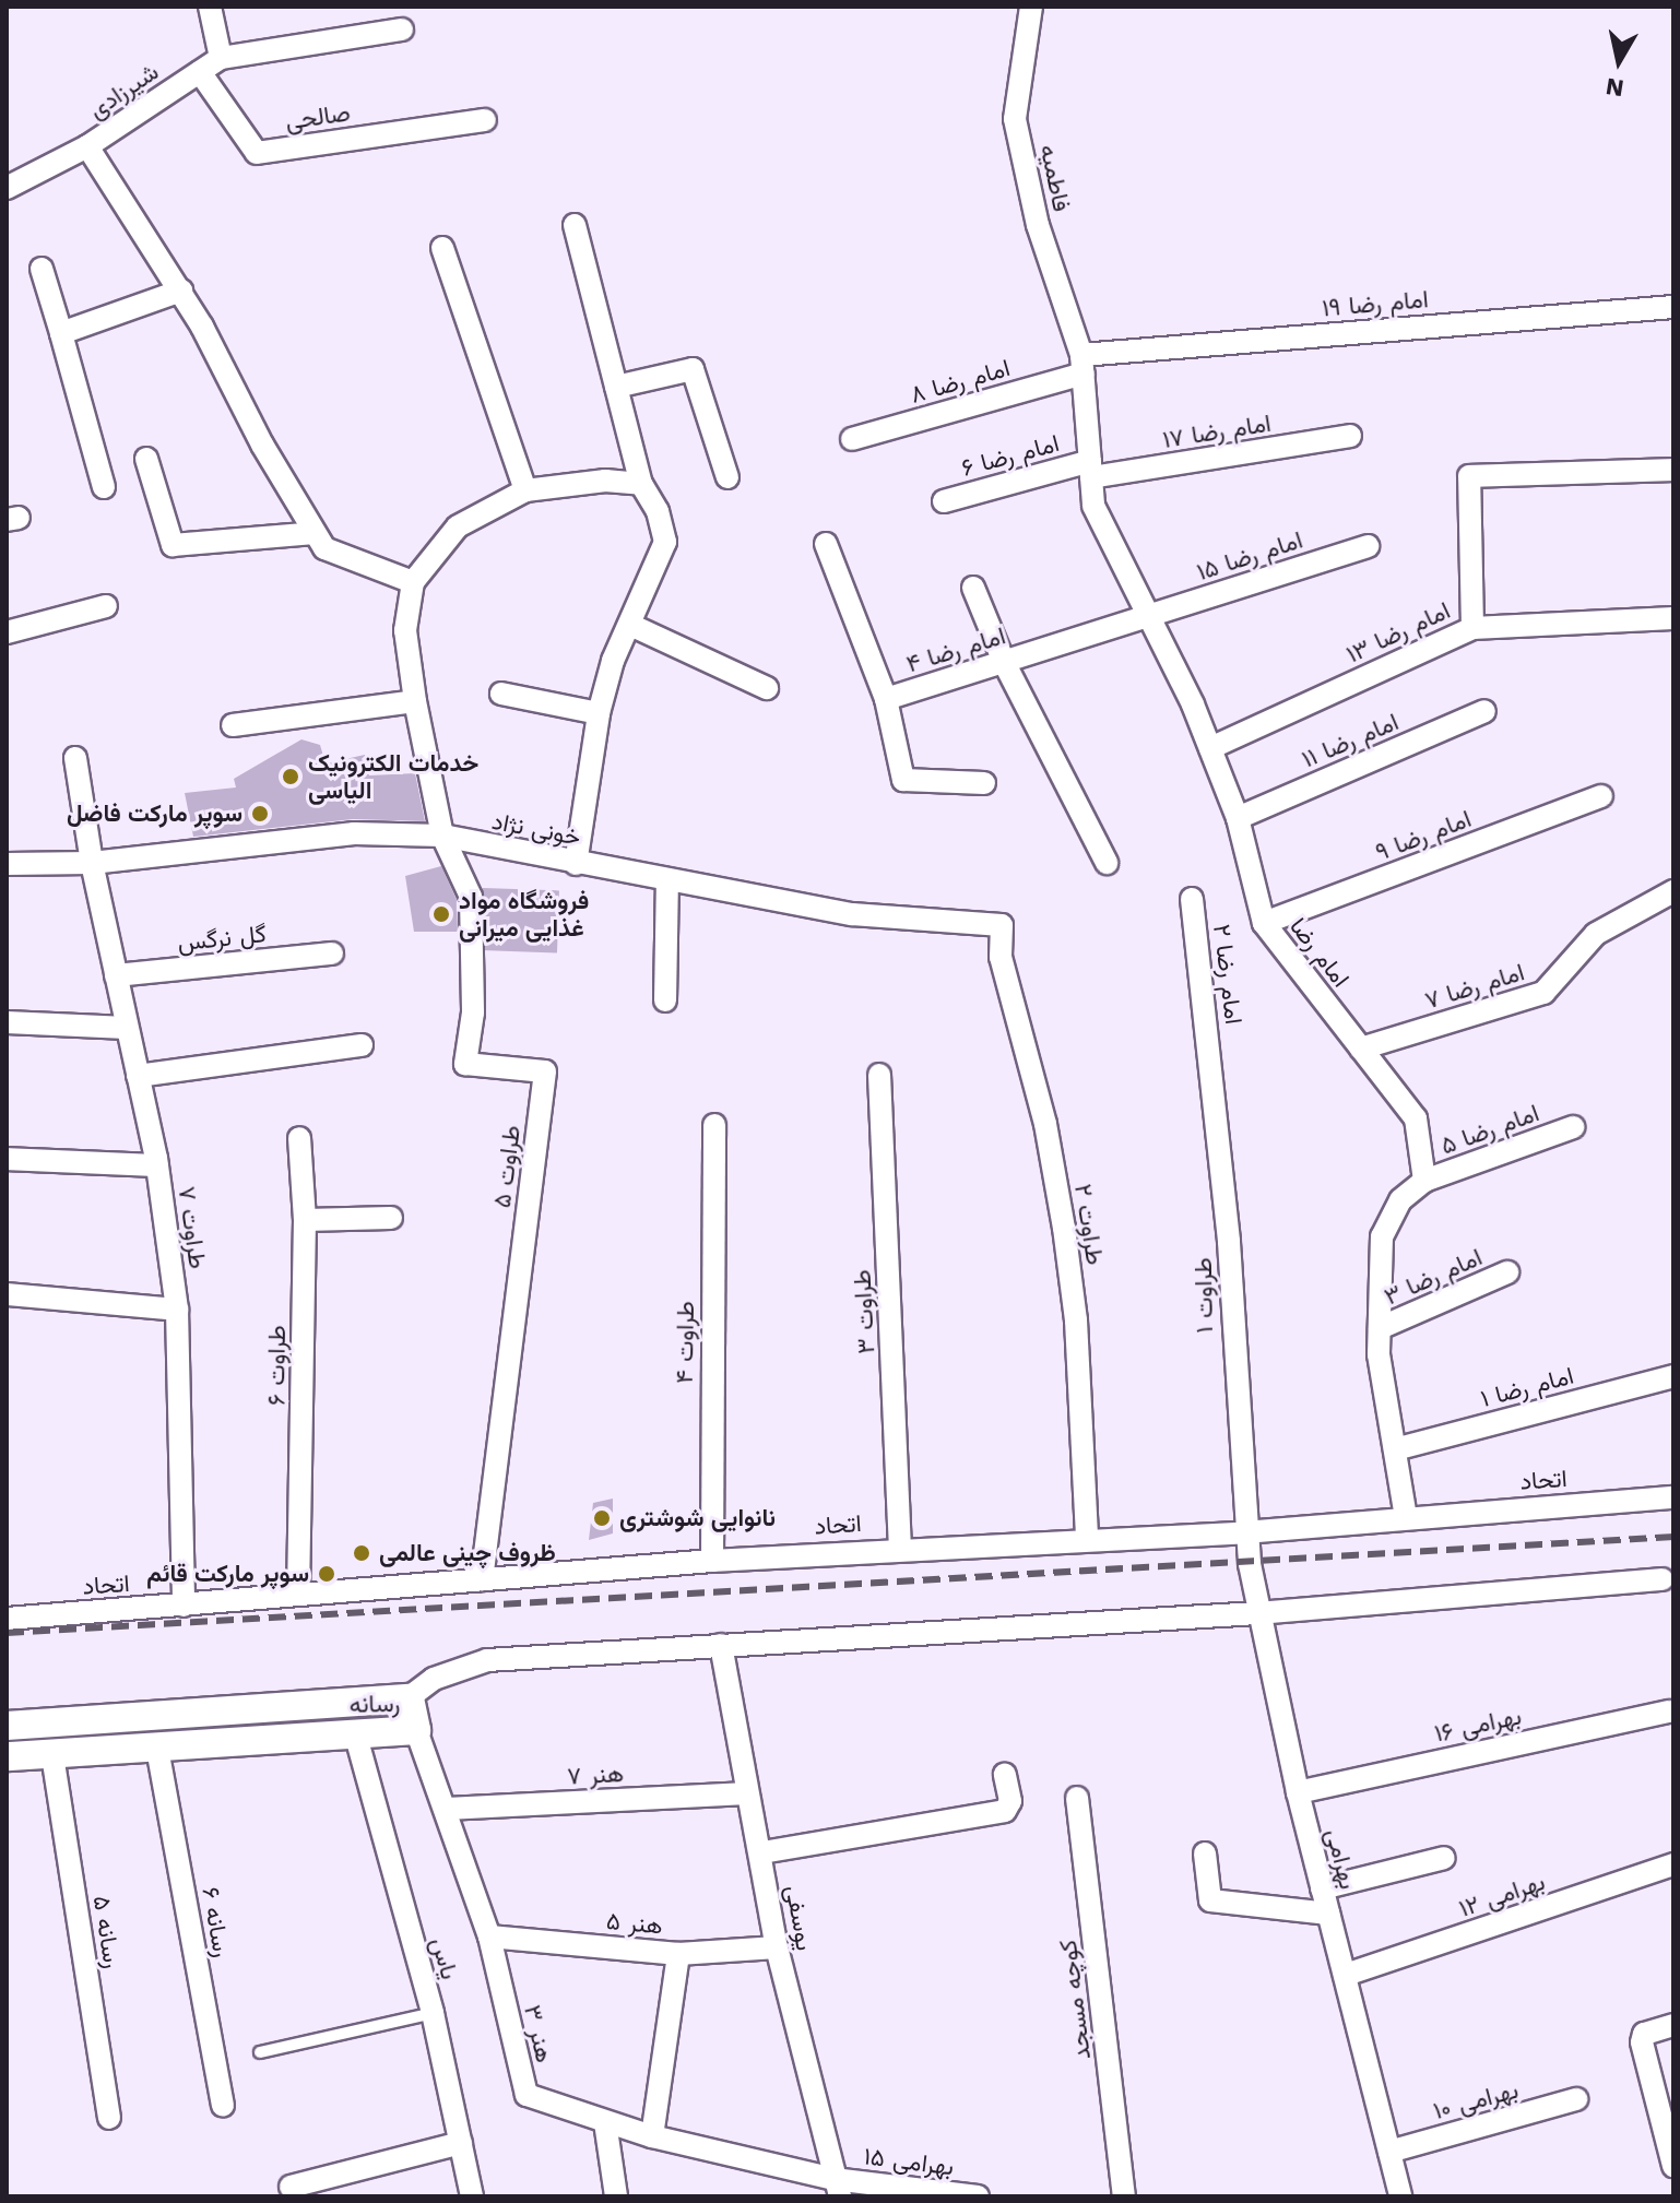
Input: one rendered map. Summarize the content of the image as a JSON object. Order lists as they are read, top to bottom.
{
  "streets": {
    "street": [
      "شیرزادی",
      "صالحی",
      "فاطمیه",
      "امام رضا ۱۹",
      "امام رضا ۸",
      "امام رضا ۱۷",
      "امام رضا ۶",
      "امام رضا ۱۵",
      "امام رضا ۱۳",
      "امام رضا ۴",
      "امام رضا ۱۱",
      "خونی نژاد",
      "امام رضا ۹",
      "گل نرگس",
      "امام رضا",
      "امام رضا ۲",
      "امام رضا ۷",
      "امام رضا ۵",
      "طراوت ۵",
      "طراوت ۲",
      "طراوت ۷",
      "امام رضا ۳",
      "طراوت ۱",
      "طراوت ۳",
      "طراوت ۴",
      "طراوت ۶",
      "امام رضا ۱",
      "اتحاد",
      "رسانه",
      "بهرامی ۱۶",
      "هنر ۷",
      "بهرامی",
      "بهرامی ۱۲",
      "یوسفی",
      "رسانه ۶",
      "هنر ۵",
      "رسانه ۵",
      "یاس",
      "کوچه مسجد",
      "هنر ۳",
      "بهرامی ۱۰",
      "بهرامی ۱۵"
    ]
  },
  "crossings": [
    ["شیرزادی", "صالحی"],
    ["فاطمیه", "امام رضا ۱۹"],
    ["فاطمیه", "امام رضا ۸"],
    ["فاطمیه", "امام رضا"],
    ["امام رضا ۱۹", "امام رضا ۸"],
    ["امام رضا ۱۹", "امام رضا"],
    ["امام رضا ۸", "امام رضا"],
    ["امام رضا ۱۷", "امام رضا ۶"],
    ["امام رضا ۱۷", "امام رضا"],
    ["امام رضا ۶", "امام رضا"],
    ["امام رضا ۱۵", "امام رضا ۴"],
    ["امام رضا ۱۵", "امام رضا"],
    ["امام رضا ۱۳", "امام رضا"],
    ["امام رضا ۴", "امام رضا"],
    ["امام رضا ۱۱", "امام رضا"],
    ["خونی نژاد", "طراوت ۵"],
    ["خونی نژاد", "طراوت ۲"],
    ["خونی نژاد", "طراوت ۷"],
    ["امام رضا ۹", "امام رضا"],
    ["گل نرگس", "طراوت ۷"],
    ["امام رضا", "امام رضا ۷"],
    ["امام رضا", "امام رضا ۵"],
    ["امام رضا ۲", "طراوت ۱"],
    ["طراوت ۵", "اتحاد"],
    ["طراوت ۲", "اتحاد"],
    ["طراوت ۷", "اتحاد"],
    ["طراوت ۱", "اتحاد"],
    ["طراوت ۱", "بهرامی"],
    ["طراوت ۳", "اتحاد"],
    ["طراوت ۴", "اتحاد"],
    ["طراوت ۶", "اتحاد"],
    ["اتحاد", "بهرامی"],
    ["رسانه", "رسانه ۶"],
    ["رسانه", "رسانه ۵"],
    ["رسانه", "یاس"],
    ["رسانه", "هنر ۳"],
    ["بهرامی ۱۶", "بهرامی"],
    ["هنر ۷", "یوسفی"],
    ["هنر ۷", "هنر ۳"],
    ["بهرامی", "بهرامی ۱۲"],
    ["بهرامی", "بهرامی ۱۰"],
    ["یوسفی", "هنر ۵"],
    ["یوسفی", "هنر ۳"],
    ["یوسفی", "بهرامی ۱۵"],
    ["هنر ۵", "هنر ۳"],
    ["هنر ۳", "بهرامی ۱۵"]
  ],
  "places": [
    "خدمات الکترونیک الیاسی",
    "سوپر مارکت فاضل",
    "فروشگاه مواد غذایی میرانی",
    "نانوایی شوشتری",
    "ظروف چینی عالمی",
    "سوپر مارکت قائم"
  ],
  "north": "bottom"
}
